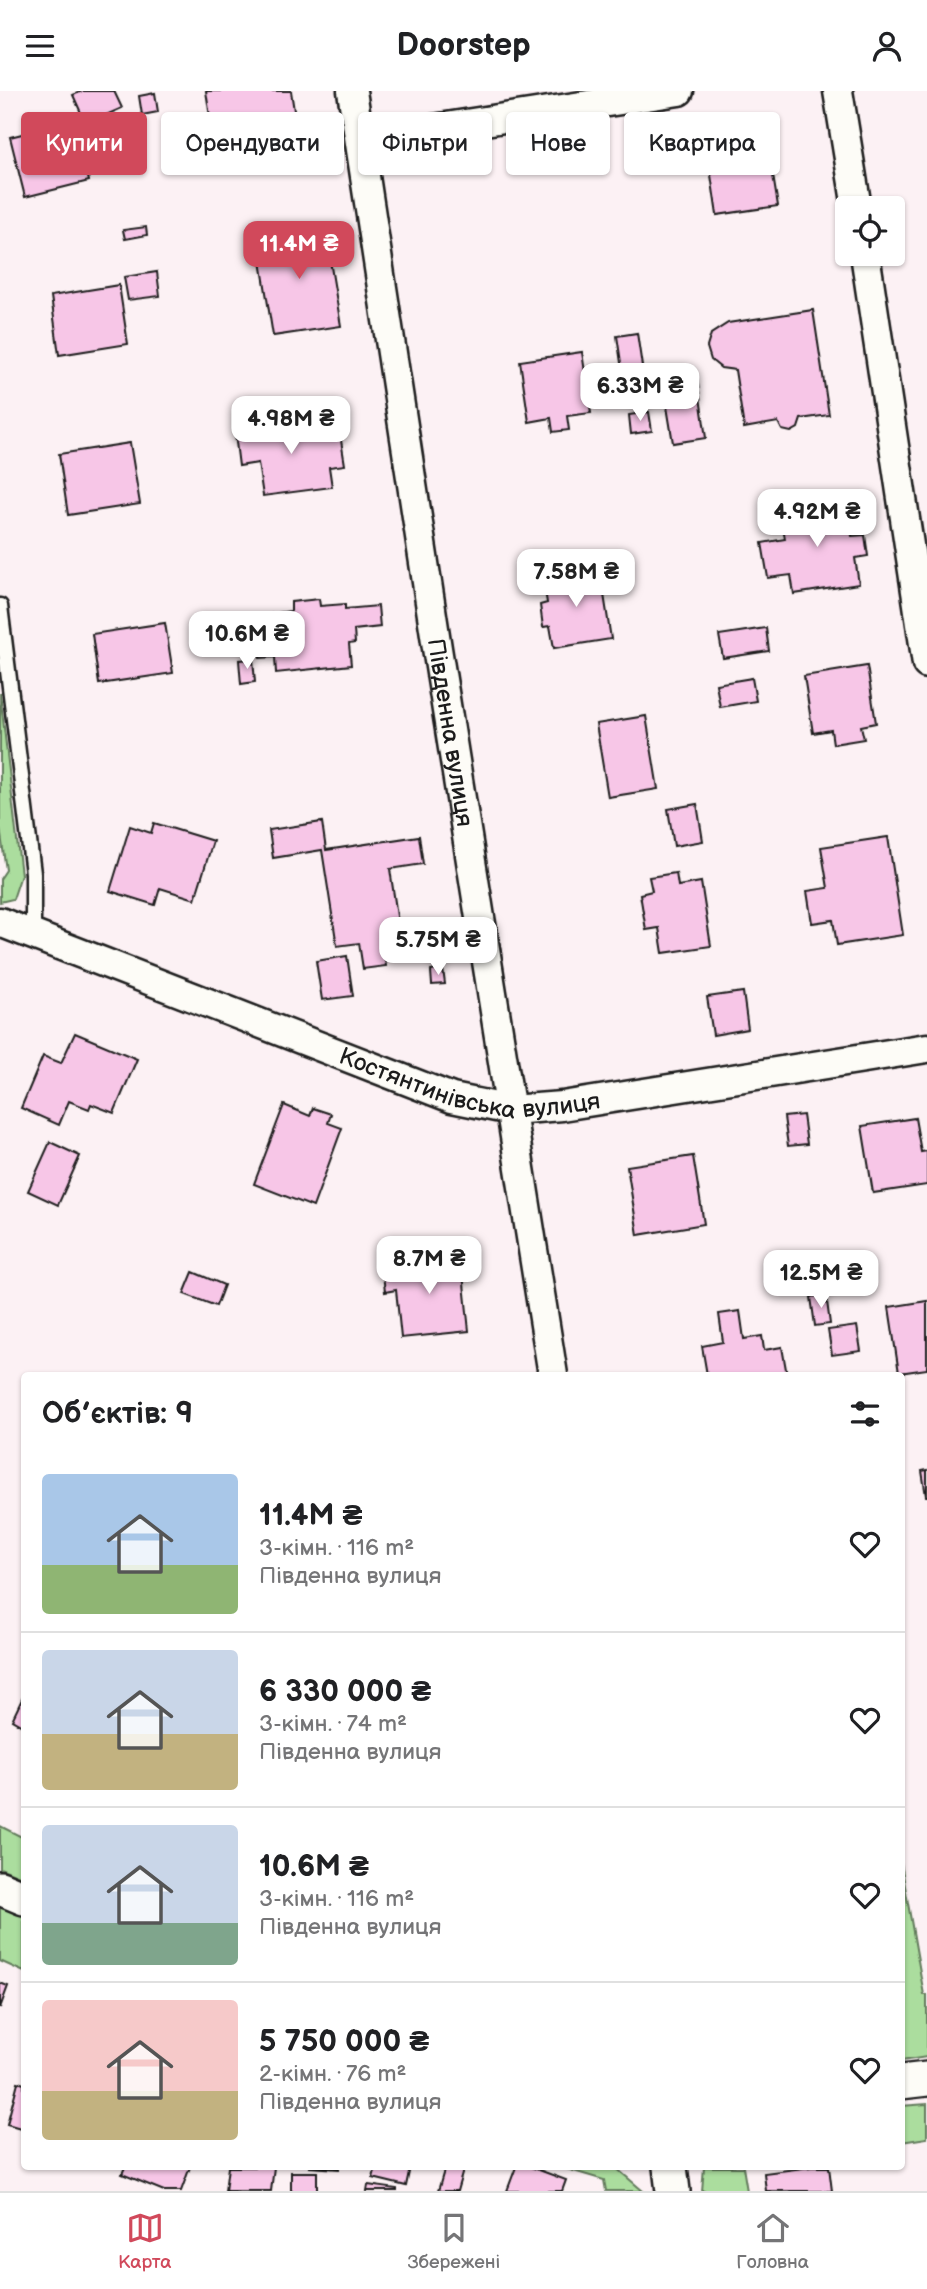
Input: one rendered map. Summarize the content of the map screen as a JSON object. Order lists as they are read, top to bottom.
{
  "streets": {
    "street": ["Південна вулиця", "Костянтинівська вулиця"]
  },
  "crossings": [
    ["Південна вулиця", "Костянтинівська вулиця"]
  ],
  "page": {
    "header": "Doorstep",
    "chip": [
      "Купити",
      "Орендувати",
      "Фільтри",
      "Нове",
      "Квартира"
    ],
    "price": [
      "11.4M ₴",
      "6.33M ₴",
      "4.98M ₴",
      "4.92M ₴",
      "7.58M ₴",
      "10.6M ₴",
      "5.75M ₴",
      "8.7M ₴",
      "12.5M ₴"
    ],
    "heading": "Об’єктів: 9",
    "list": [
      {
        "name": "11.4M ₴",
        "note": "3-кімн. · 116 m² · Південна вулиця"
      },
      {
        "name": "6 330 000 ₴",
        "note": "3-кімн. · 74 m² · Південна вулиця"
      },
      {
        "name": "10.6M ₴",
        "note": "3-кімн. · 116 m² · Південна вулиця"
      },
      {
        "name": "5 750 000 ₴",
        "note": "2-кімн. · 76 m² · Південна вулиця"
      }
    ],
    "tabs": ["Карта", "Збережені", "Головна"]
  }
}
